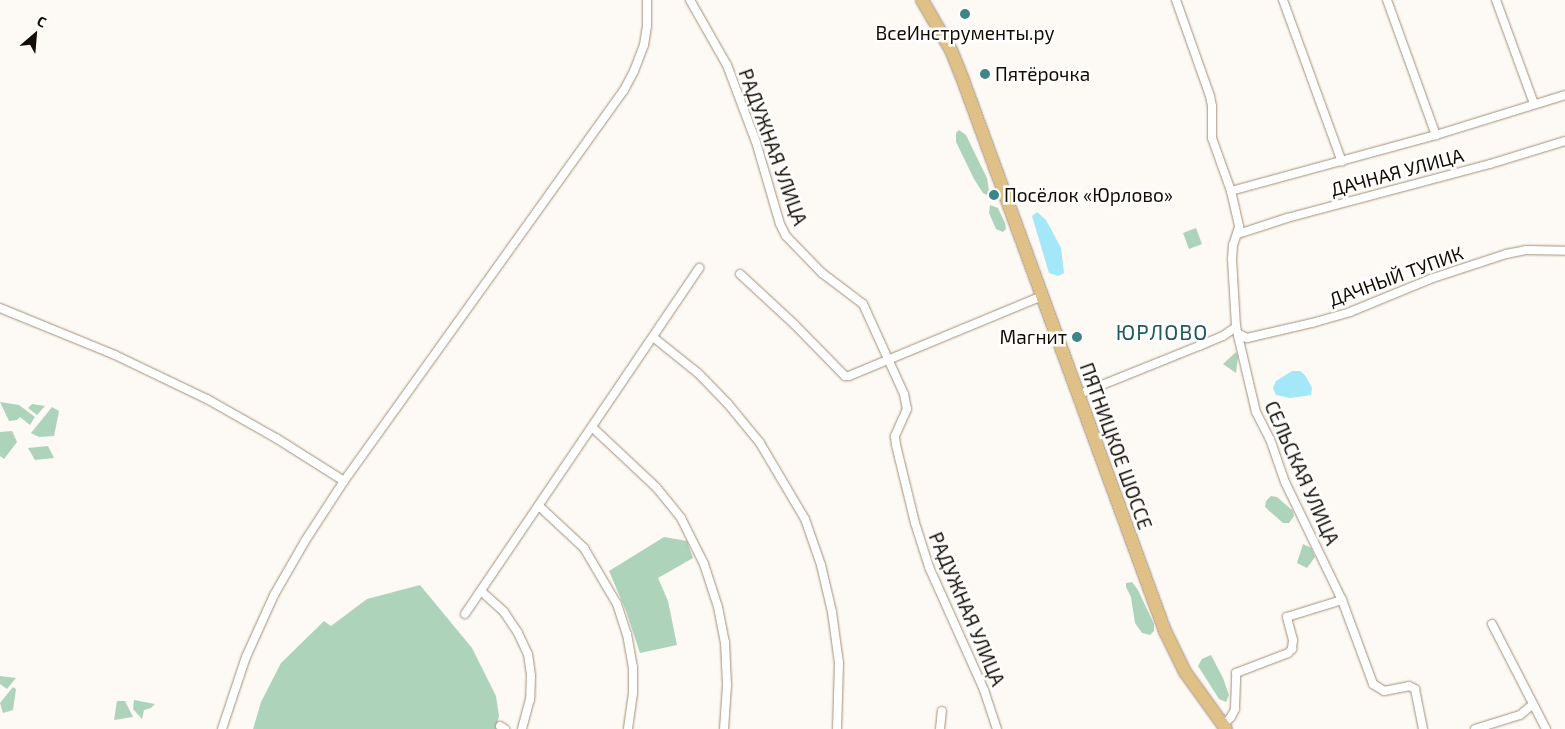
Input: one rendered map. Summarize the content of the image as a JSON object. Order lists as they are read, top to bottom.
{
  "streets": {
    "main road": ["ПЯТНИЦКОЕ ШОССЕ"],
    "street": [
      "РАДУЖНАЯ УЛИЦА",
      "ДАЧНАЯ УЛИЦА",
      "ДАЧНЫЙ ТУПИК",
      "СЕЛЬСКАЯ УЛИЦА"
    ]
  },
  "crossings": [
    ["ДАЧНАЯ УЛИЦА", "СЕЛЬСКАЯ УЛИЦА"],
    ["ДАЧНЫЙ ТУПИК", "СЕЛЬСКАЯ УЛИЦА"]
  ],
  "districts": ["ЮРЛОВО"],
  "places": [
    "ВсеИнструменты.ру",
    "Пятёрочка",
    "Посёлок «Юрлово»",
    "Магнит"
  ],
  "north": "top right"
}
